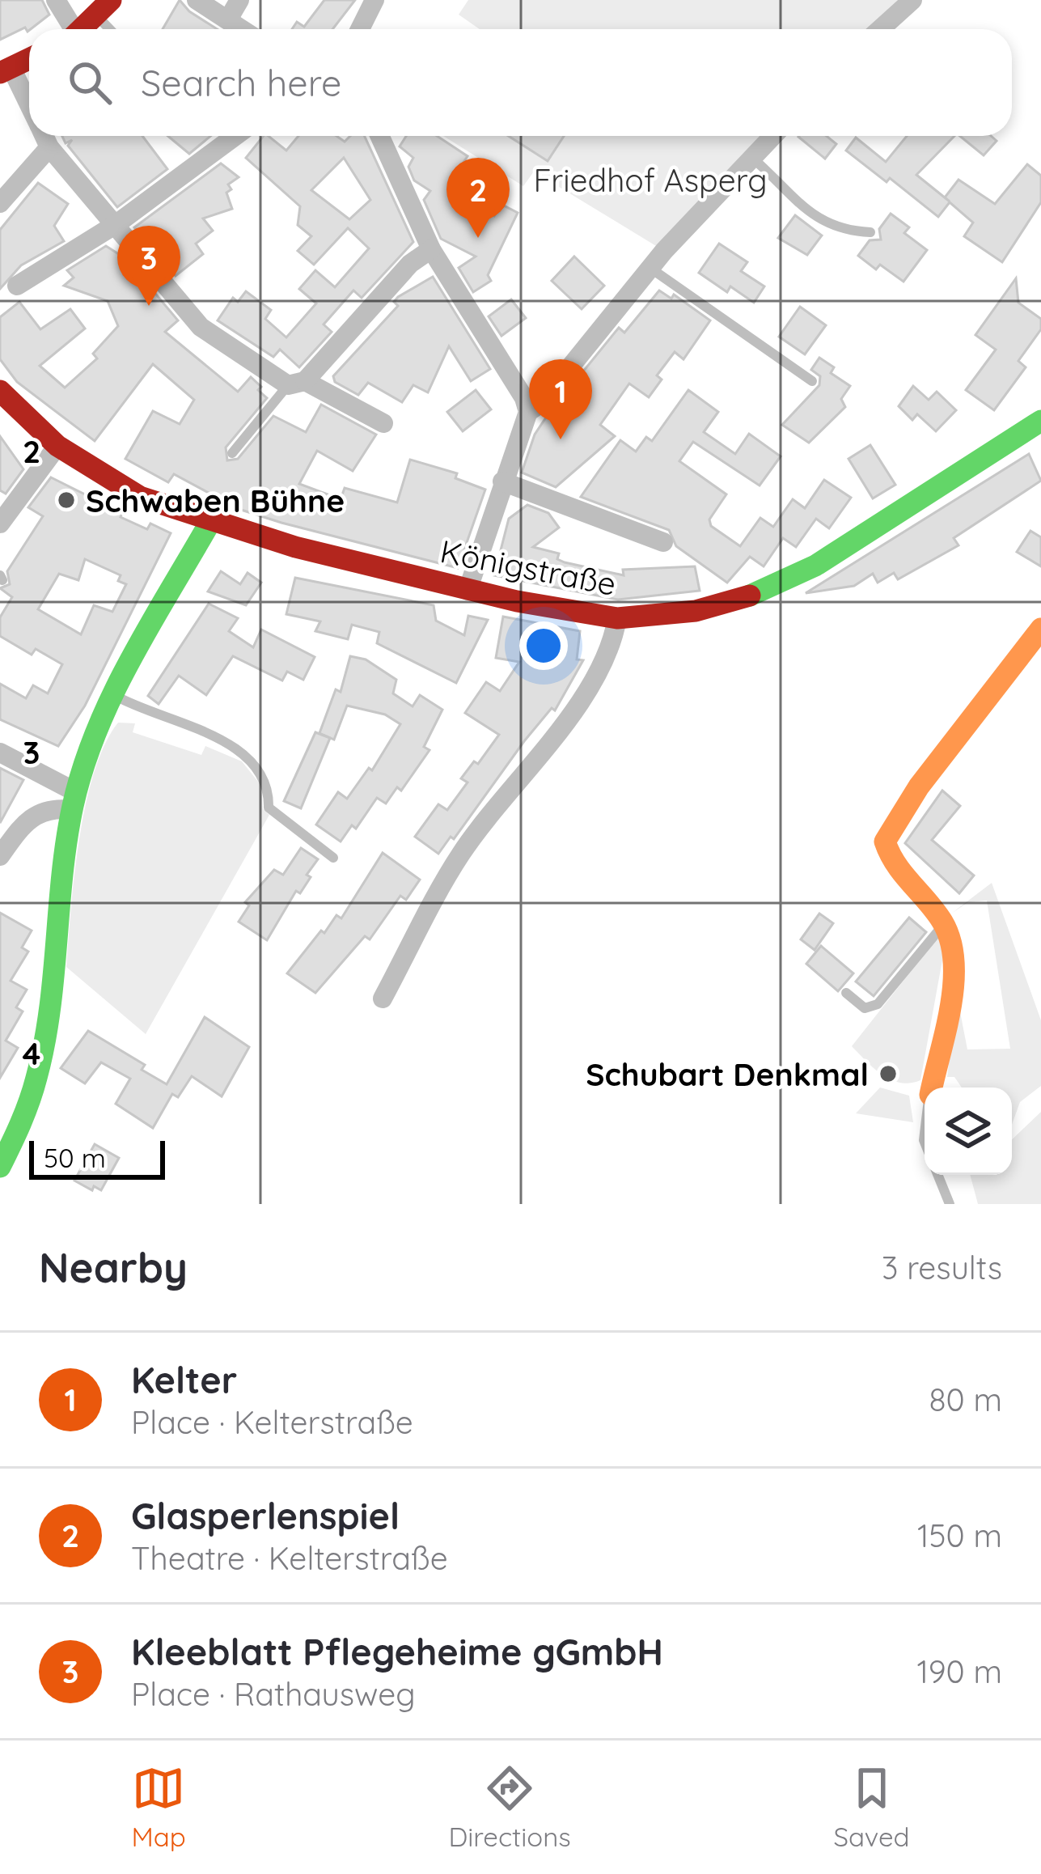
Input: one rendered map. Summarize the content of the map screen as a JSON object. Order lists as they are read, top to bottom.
{
  "streets": {
    "street": ["Königstraße"]
  },
  "parks": ["Friedhof Asperg"],
  "places": ["Schwaben Bühne", "Schubart Denkmal"],
  "scale_bar": "50 m",
  "page": {
    "search": "Search here",
    "pins": ["2", "3", "1"],
    "scale": "50 m",
    "heading": ["Nearby", "3 results"],
    "list": [
      {
        "mark": "1",
        "name": "Kelter",
        "note": "Place · Kelterstraße",
        "value": "80 m"
      },
      {
        "mark": "2",
        "name": "Glasperlenspiel",
        "note": "Theatre · Kelterstraße",
        "value": "150 m"
      },
      {
        "mark": "3",
        "name": "Kleeblatt Pflegeheime gGmbH",
        "note": "Place · Rathausweg",
        "value": "190 m"
      }
    ],
    "nav": ["Map", "Directions", "Saved"]
  },
  "grid": {
    "rows": ["2", "3", "4"]
  }
}
